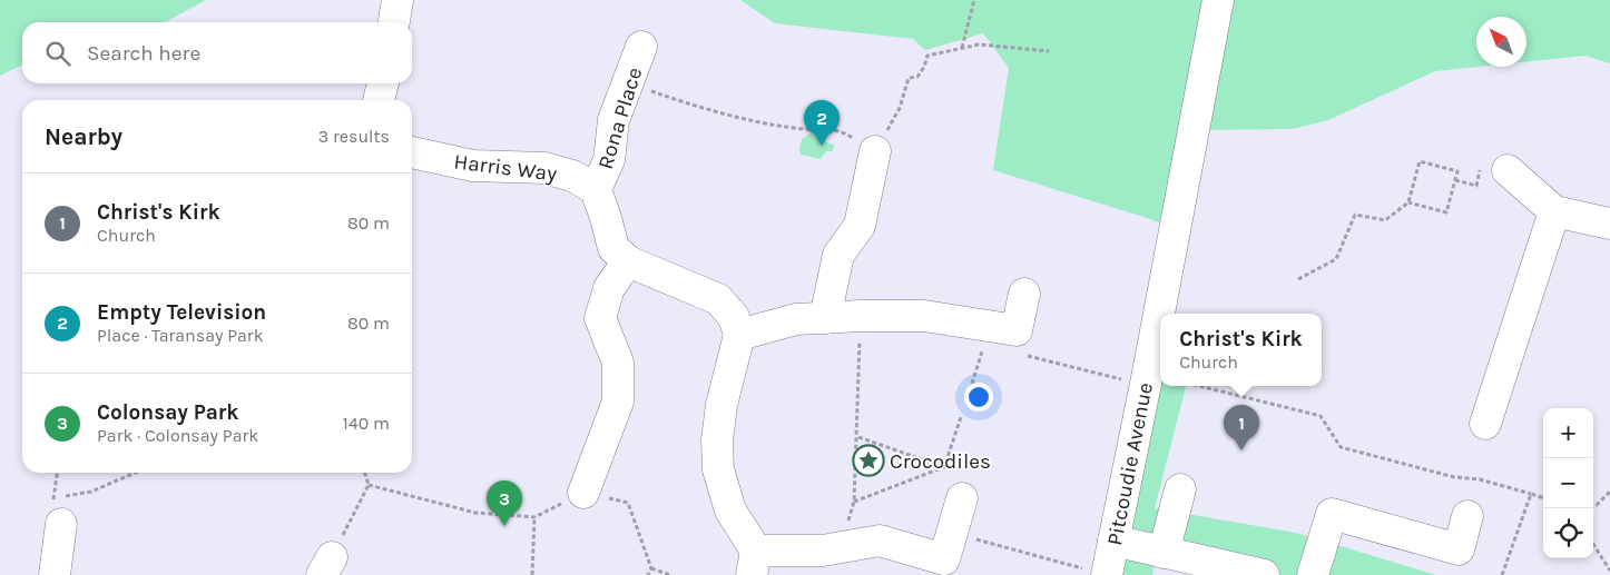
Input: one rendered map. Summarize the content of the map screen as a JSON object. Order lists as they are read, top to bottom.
{
  "streets": {
    "street": ["Rona Place", "Harris Way", "Pitcoudie Avenue"]
  },
  "crossings": [
    ["Rona Place", "Harris Way"]
  ],
  "places": {
    "place": ["Crocodiles"]
  },
  "north": "top left",
  "page": {
    "search": "Search here",
    "pins": ["2", "1", "3"],
    "heading": ["Nearby", "3 results"],
    "list": [
      {
        "mark": "1",
        "name": "Christ's Kirk",
        "note": "Church",
        "value": "80 m"
      },
      {
        "mark": "2",
        "name": "Empty Television",
        "note": "Place · Taransay Park",
        "value": "80 m"
      },
      {
        "mark": "3",
        "name": "Colonsay Park",
        "note": "Park · Colonsay Park",
        "value": "140 m"
      }
    ],
    "popup": ["Christ's Kirk", "Church"],
    "map_buttons": ["+", "−"]
  }
}
